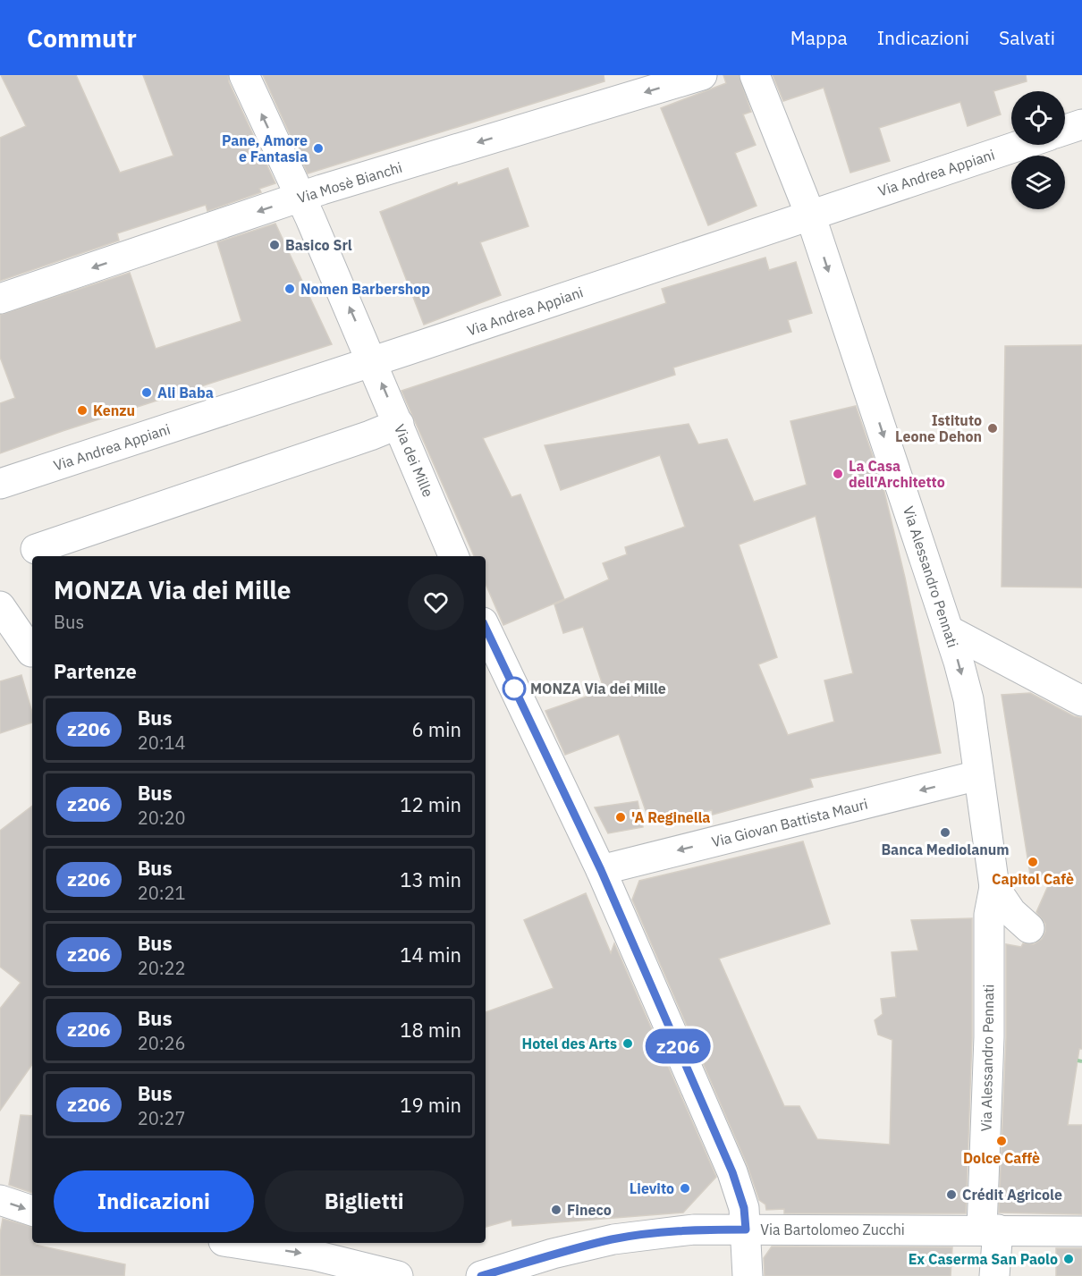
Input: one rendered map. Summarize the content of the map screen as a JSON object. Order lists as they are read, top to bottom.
{
  "streets": {
    "street": [
      "Via Andrea Appiani",
      "Via Mosè Bianchi",
      "Via dei Mille",
      "Via Alessandro Pennati",
      "Via Giovan Battista Mauri",
      "Via Bartolomeo Zucchi"
    ]
  },
  "crossings": [
    ["Via Andrea Appiani", "Via dei Mille"],
    ["Via Andrea Appiani", "Via Alessandro Pennati"],
    ["Via Mosè Bianchi", "Via dei Mille"],
    ["Via Alessandro Pennati", "Via Giovan Battista Mauri"],
    ["Via Alessandro Pennati", "Via Bartolomeo Zucchi"]
  ],
  "one_way": ["Via dei Mille", "Via Alessandro Pennati", "Via Giovan Battista Mauri"],
  "places": [
    "Pane, Amore e Fantasia",
    "Basico Srl",
    "Nomen Barbershop",
    "Ali Baba",
    "Kenzu",
    "Istituto Leone Dehon",
    "La Casa dell'Architetto",
    "MONZA Via dei Mille",
    "'A Reginella",
    "Banca Mediolanum",
    "Capitol Cafè",
    "Hotel des Arts",
    "Dolce Caffè",
    "Lievito",
    "Crédit Agricole",
    "Fineco",
    "Ex Caserma San Paolo"
  ],
  "lines": ["bus line z206"],
  "page": {
    "header": "Commutr",
    "nav": ["Mappa", "Indicazioni", "Salvati"],
    "on_map": "z206",
    "heading": [
      ["MONZA Via dei Mille", "Bus"],
      "Partenze"
    ],
    "list": [
      {
        "mark": "z206",
        "name": "Bus",
        "note": "20:14",
        "value": "6 min"
      },
      {
        "mark": "z206",
        "name": "Bus",
        "note": "20:20",
        "value": "12 min"
      },
      {
        "mark": "z206",
        "name": "Bus",
        "note": "20:21",
        "value": "13 min"
      },
      {
        "mark": "z206",
        "name": "Bus",
        "note": "20:22",
        "value": "14 min"
      },
      {
        "mark": "z206",
        "name": "Bus",
        "note": "20:26",
        "value": "18 min"
      },
      {
        "mark": "z206",
        "name": "Bus",
        "note": "20:27",
        "value": "19 min"
      }
    ],
    "buttons": ["Indicazioni", "Biglietti"]
  }
}
